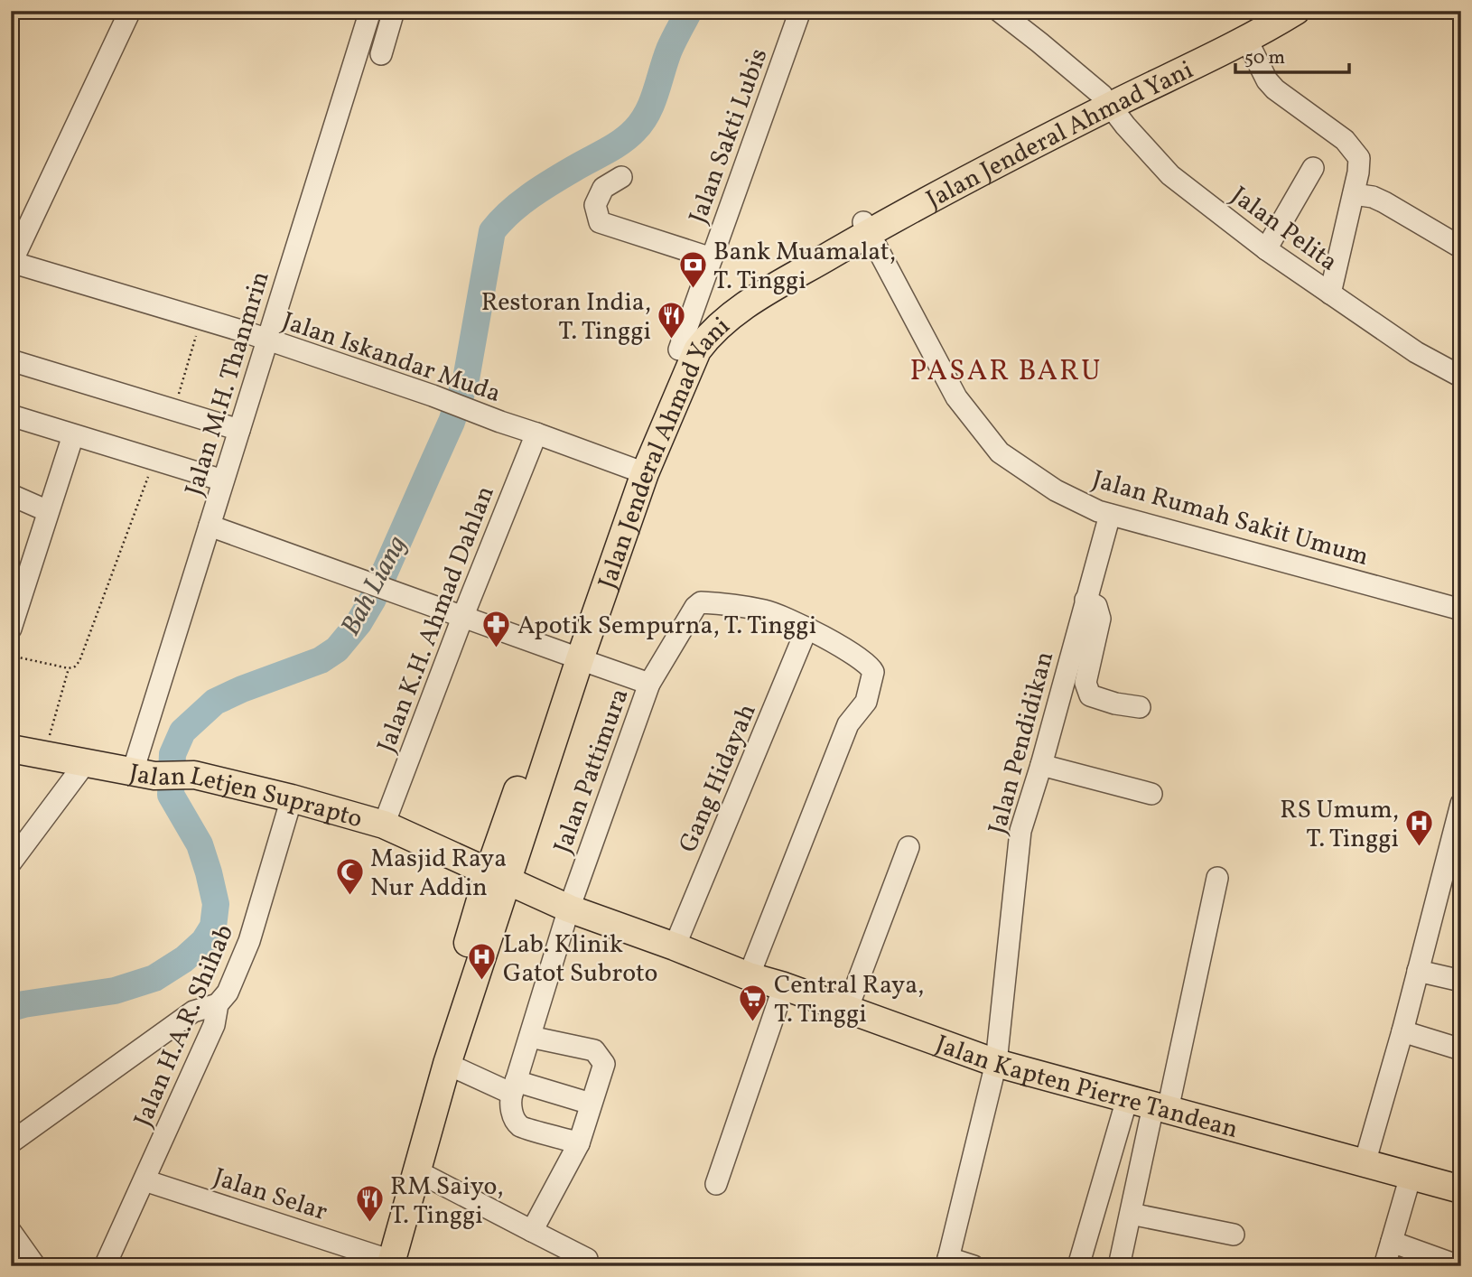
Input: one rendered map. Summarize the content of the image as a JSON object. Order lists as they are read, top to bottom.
{
  "streets": {
    "main road": ["Jalan Jenderal Ahmad Yani", "Jalan Letjen Suprapto", "Jalan Kapten Pierre Tandean"],
    "street": [
      "Jalan Sakti Lubis",
      "Jalan Pelita",
      "Jalan Iskandar Muda",
      "Jalan M.H. Thanmrin",
      "Jalan Rumah Sakit Umum",
      "Jalan K.H. Ahmad Dahlan",
      "Jalan Pendidikan",
      "Jalan Pattimura",
      "Gang Hidayah",
      "Jalan H.A.R. Shihab",
      "Jalan Selar"
    ]
  },
  "crossings": [
    ["Jalan Jenderal Ahmad Yani", "Jalan Sakti Lubis"],
    ["Jalan Jenderal Ahmad Yani", "Jalan Pelita"],
    ["Jalan Jenderal Ahmad Yani", "Jalan Iskandar Muda"],
    ["Jalan Jenderal Ahmad Yani", "Jalan Rumah Sakit Umum"],
    ["Jalan Jenderal Ahmad Yani", "Jalan Pattimura"],
    ["Jalan Jenderal Ahmad Yani", "Jalan Letjen Suprapto"],
    ["Jalan Jenderal Ahmad Yani", "Jalan Kapten Pierre Tandean"],
    ["Jalan Iskandar Muda", "Jalan M.H. Thanmrin"],
    ["Jalan Iskandar Muda", "Jalan K.H. Ahmad Dahlan"],
    ["Jalan M.H. Thanmrin", "Jalan Pattimura"],
    ["Jalan M.H. Thanmrin", "Jalan Letjen Suprapto"],
    ["Jalan Rumah Sakit Umum", "Jalan Pendidikan"],
    ["Jalan K.H. Ahmad Dahlan", "Jalan Pattimura"],
    ["Jalan K.H. Ahmad Dahlan", "Jalan Letjen Suprapto"],
    ["Jalan Pendidikan", "Jalan Kapten Pierre Tandean"],
    ["Jalan Pattimura", "Jalan Kapten Pierre Tandean"],
    ["Gang Hidayah", "Jalan Kapten Pierre Tandean"],
    ["Jalan Letjen Suprapto", "Jalan H.A.R. Shihab"],
    ["Jalan Letjen Suprapto", "Jalan Kapten Pierre Tandean"],
    ["Jalan H.A.R. Shihab", "Jalan Selar"]
  ],
  "districts": ["PASAR BARU"],
  "water": ["Bah Liang"],
  "places": {
    "bank": ["Bank Muamalat, T. Tinggi"],
    "restaurant": ["Restoran India, T. Tinggi", "RM Saiyo, T. Tinggi"],
    "pharmacy": ["Apotik Sempurna, T. Tinggi"],
    "hospital": ["RS Umum, T. Tinggi", "Lab. Klinik Gatot Subroto"],
    "mosque": ["Masjid Raya Nur Addin"],
    "supermarket": ["Central Raya, T. Tinggi"]
  },
  "scale_bar": "50 m"
}
